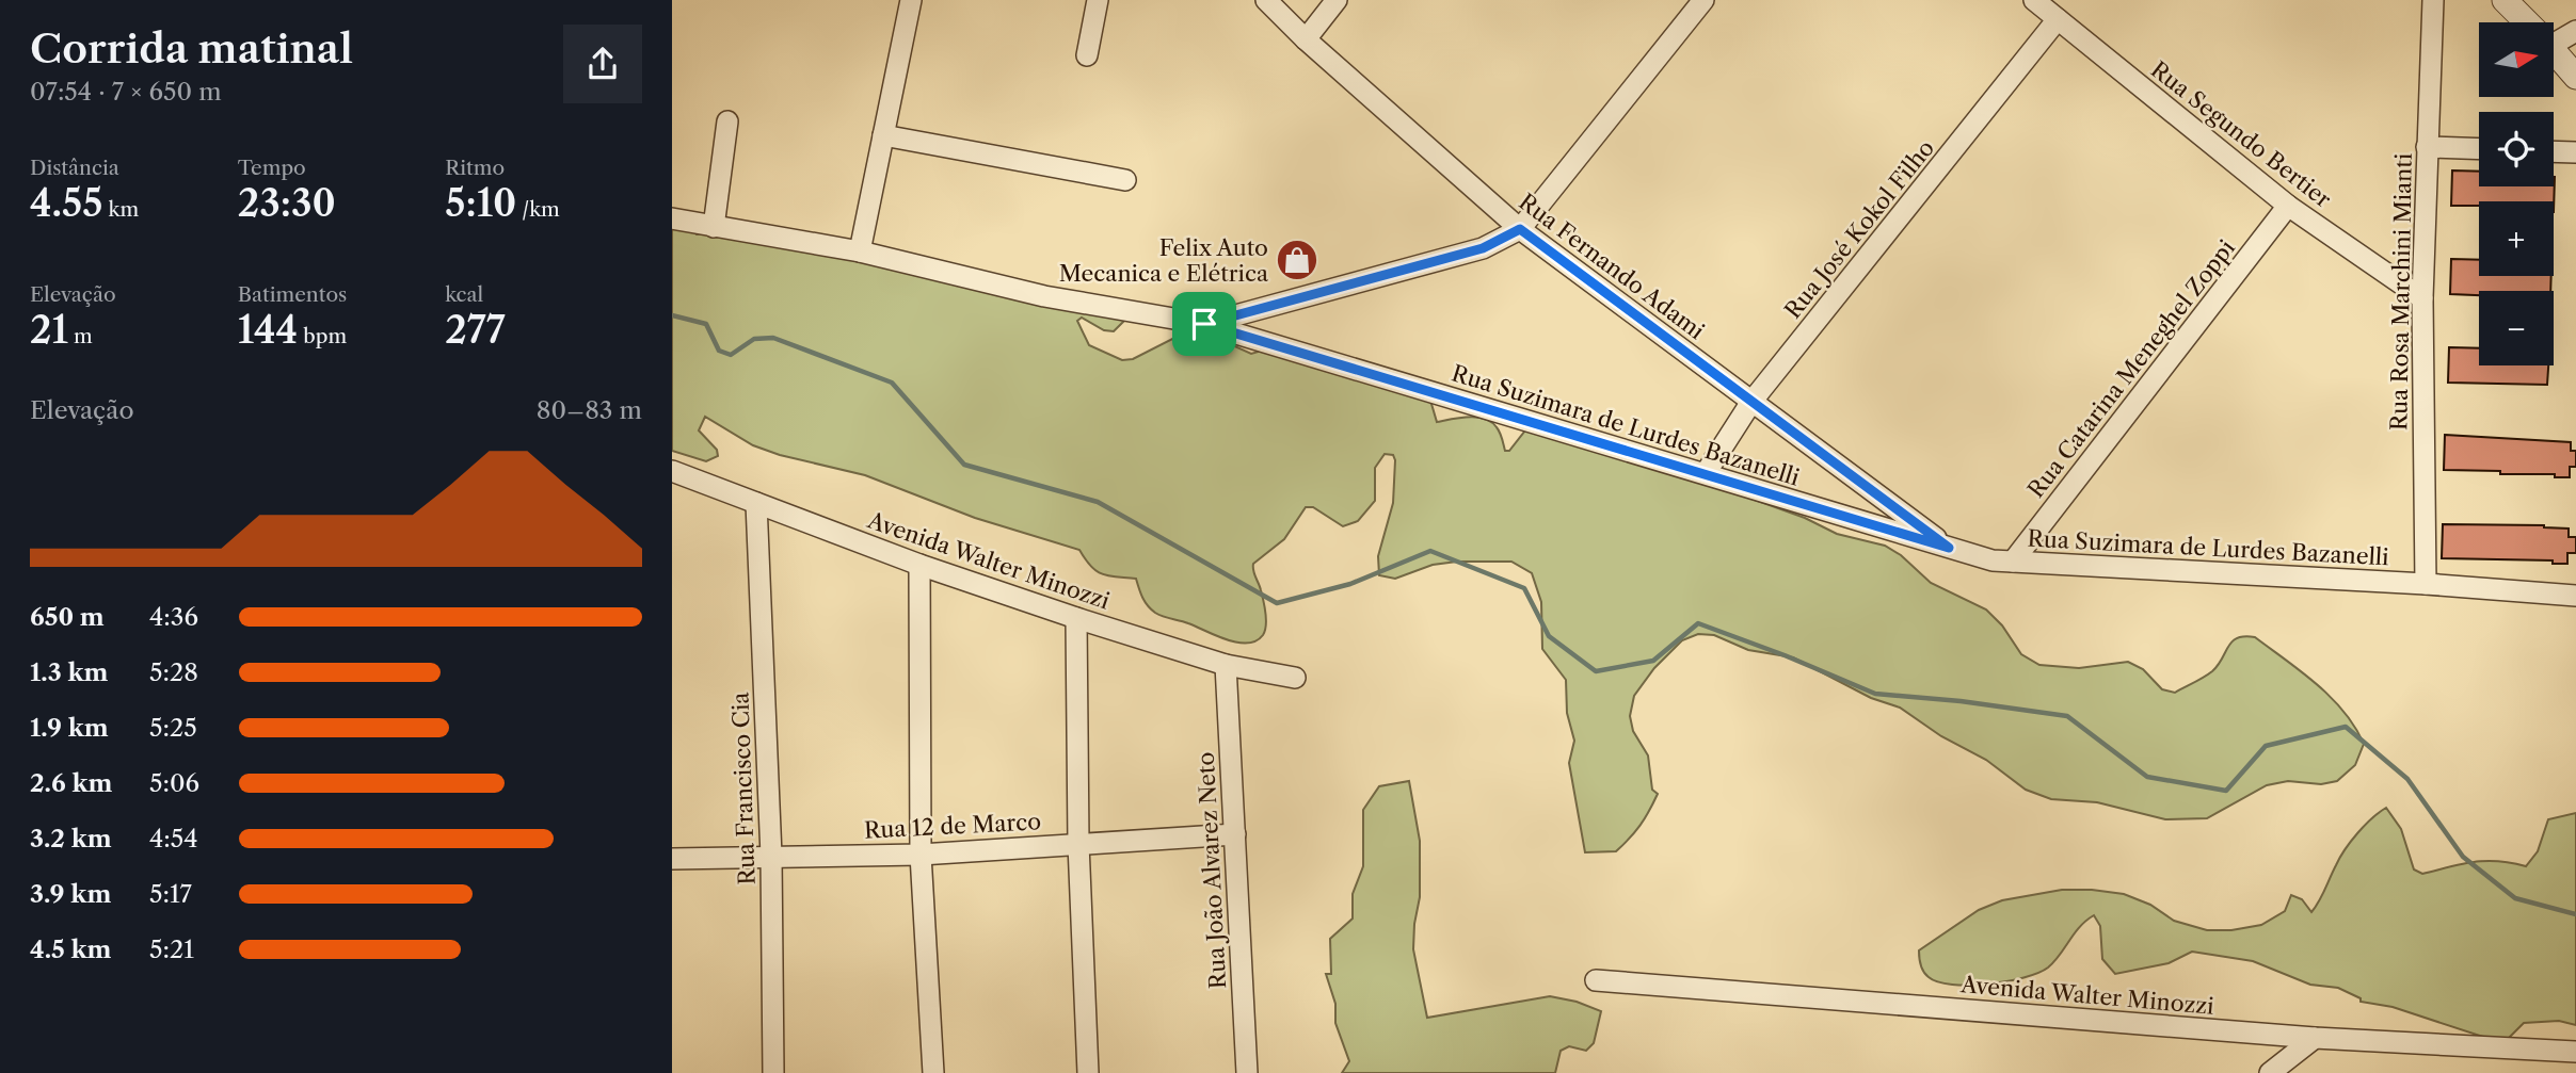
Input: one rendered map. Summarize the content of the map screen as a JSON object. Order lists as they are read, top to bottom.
{
  "streets": {
    "street": [
      "Rua Segundo Bertier",
      "Rua José Kokol Filho",
      "Rua Fernando Adami",
      "Rua Rosa Marchini Mianti",
      "Rua Catarina Meneghel Zoppi",
      "Rua Suzimara de Lurdes Bazanelli",
      "Avenida Walter Minozzi",
      "Rua Francisco Cia",
      "Rua 12 de Marco",
      "Rua João Alvarez Neto"
    ]
  },
  "crossings": [
    ["Rua Segundo Bertier", "Rua José Kokol Filho"],
    ["Rua Segundo Bertier", "Rua Rosa Marchini Mianti"],
    ["Rua Segundo Bertier", "Rua Catarina Meneghel Zoppi"],
    ["Rua José Kokol Filho", "Rua Fernando Adami"],
    ["Rua José Kokol Filho", "Rua Suzimara de Lurdes Bazanelli"],
    ["Rua Fernando Adami", "Rua Suzimara de Lurdes Bazanelli"],
    ["Rua Rosa Marchini Mianti", "Rua Suzimara de Lurdes Bazanelli"],
    ["Rua Catarina Meneghel Zoppi", "Rua Suzimara de Lurdes Bazanelli"],
    ["Avenida Walter Minozzi", "Rua Francisco Cia"],
    ["Avenida Walter Minozzi", "Rua João Alvarez Neto"],
    ["Rua Francisco Cia", "Rua 12 de Marco"],
    ["Rua 12 de Marco", "Rua João Alvarez Neto"]
  ],
  "places": {
    "shop": ["Felix Auto Mecanica e Elétrica"]
  },
  "north": "right",
  "page": {
    "heading": ["Corrida matinal", "07:54 · 7 × 650 m"],
    "map_buttons": ["+", "−"],
    "stats": [
      ["Distância", "4.55 km"],
      ["Tempo", "23:30"],
      ["Ritmo", "5:10 /km"],
      ["Elevação", "21 m"],
      ["Batimentos", "144 bpm"],
      ["kcal", "277"]
    ],
    "chart": ["Elevação", "80–83 m"],
    "list": [
      {
        "name": "650 m",
        "note": "4:36"
      },
      {
        "name": "1.3 km",
        "note": "5:28"
      },
      {
        "name": "1.9 km",
        "note": "5:25"
      },
      {
        "name": "2.6 km",
        "note": "5:06"
      },
      {
        "name": "3.2 km",
        "note": "4:54"
      },
      {
        "name": "3.9 km",
        "note": "5:17"
      },
      {
        "name": "4.5 km",
        "note": "5:21"
      }
    ]
  }
}
